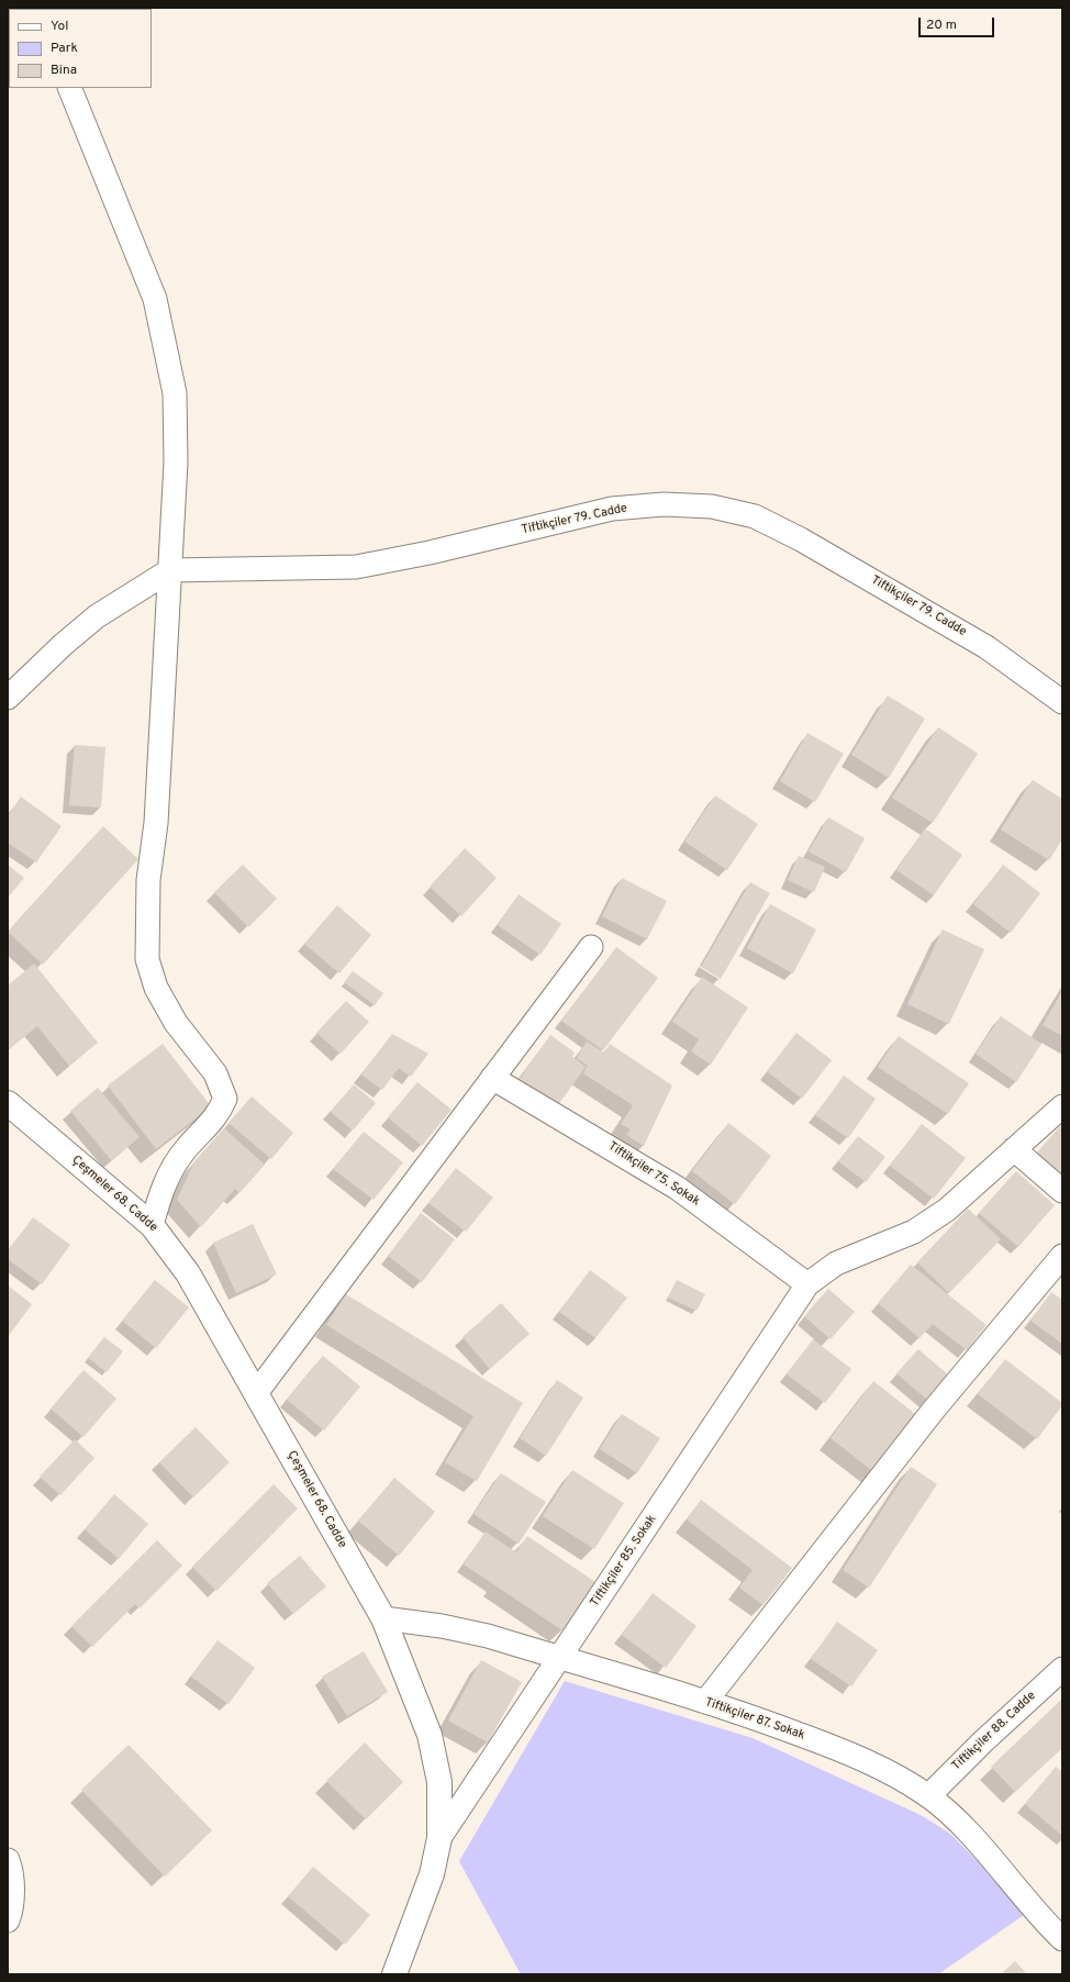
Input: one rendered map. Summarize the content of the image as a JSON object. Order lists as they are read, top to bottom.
{
  "streets": {
    "street": [
      "Tiftikçiler 79. Cadde",
      "Tiftikçiler 75. Sokak",
      "Çeşmeler 68. Cadde",
      "Tiftikçiler 85. Sokak",
      "Tiftikçiler 87. Sokak",
      "Tiftikçiler 88. Cadde"
    ]
  },
  "crossings": [
    ["Tiftikçiler 75. Sokak", "Tiftikçiler 85. Sokak"],
    ["Çeşmeler 68. Cadde", "Tiftikçiler 85. Sokak"],
    ["Çeşmeler 68. Cadde", "Tiftikçiler 87. Sokak"],
    ["Tiftikçiler 85. Sokak", "Tiftikçiler 87. Sokak"],
    ["Tiftikçiler 87. Sokak", "Tiftikçiler 88. Cadde"]
  ],
  "legend": ["Yol", "Park", "Bina"],
  "scale_bar": "20 m"
}
